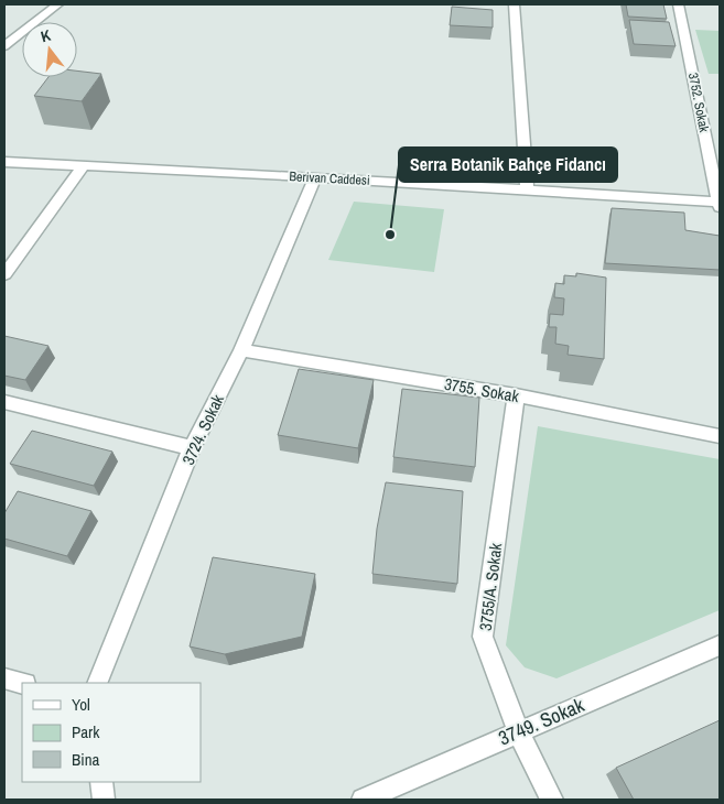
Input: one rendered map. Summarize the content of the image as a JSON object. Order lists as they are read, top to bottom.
{
  "streets": {
    "street": [
      "3752. Sokak",
      "Berivan Caddesi",
      "3755. Sokak",
      "3724. Sokak",
      "3755/A. Sokak",
      "3749. Sokak"
    ]
  },
  "crossings": [
    ["3752. Sokak", "Berivan Caddesi"],
    ["Berivan Caddesi", "3724. Sokak"],
    ["3755. Sokak", "3724. Sokak"],
    ["3755. Sokak", "3755/A. Sokak"],
    ["3755/A. Sokak", "3749. Sokak"]
  ],
  "places": ["Serra Botanik Bahçe Fidancı"],
  "legend": ["Yol", "Park", "Bina"],
  "north": "top"
}
